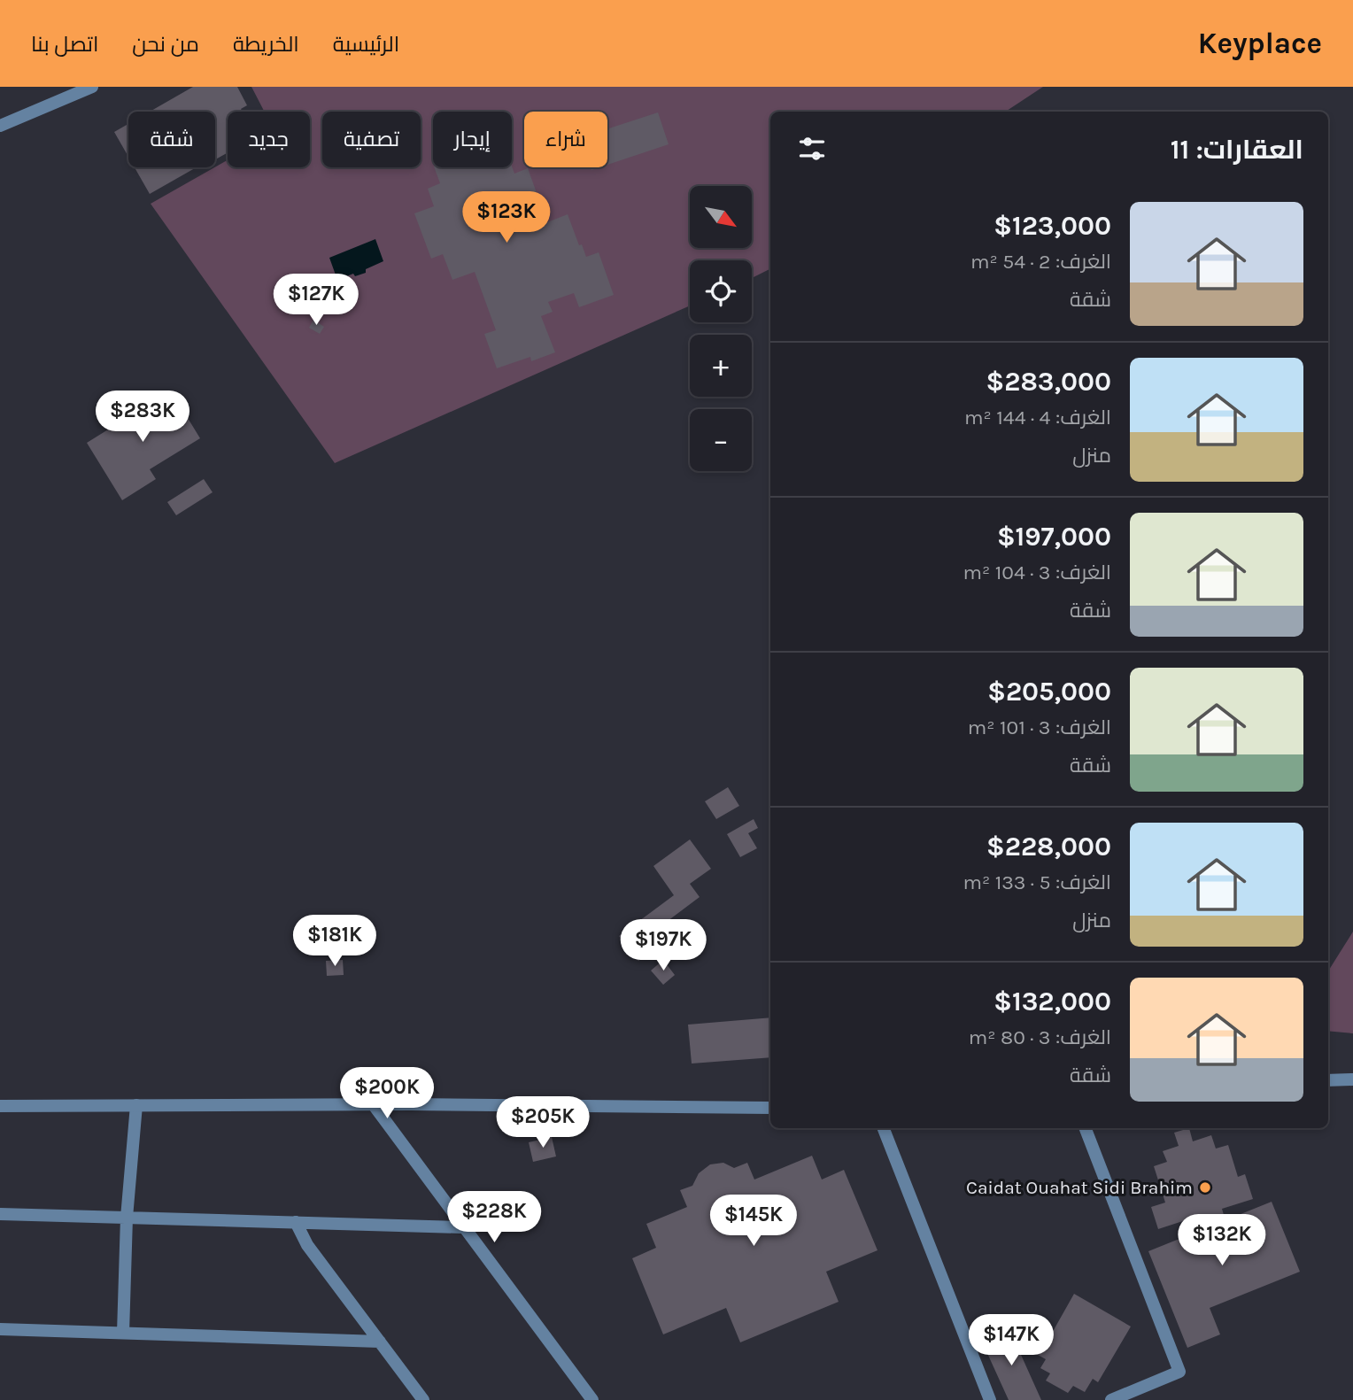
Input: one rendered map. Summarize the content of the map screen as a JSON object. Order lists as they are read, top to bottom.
{
  "places": ["Caidat Ouahat Sidi Brahim"],
  "north": "bottom right",
  "page": {
    "header": "Keyplace",
    "nav": [
      "الرئيسية",
      "الخريطة",
      "من نحن",
      "اتصل بنا"
    ],
    "chip": [
      "شراء",
      "إيجار",
      "تصفية",
      "جديد",
      "شقة"
    ],
    "heading": "العقارات: 11",
    "map_buttons": ["+", "−"],
    "list": [
      {
        "name": "$123,000",
        "note": "الغرف: 2 · 54 m² · شقة"
      },
      {
        "name": "$283,000",
        "note": "الغرف: 4 · 144 m² · منزل"
      },
      {
        "name": "$197,000",
        "note": "الغرف: 3 · 104 m² · شقة"
      },
      {
        "name": "$205,000",
        "note": "الغرف: 3 · 101 m² · شقة"
      },
      {
        "name": "$228,000",
        "note": "الغرف: 5 · 133 m² · منزل"
      },
      {
        "name": "$132,000",
        "note": "الغرف: 3 · 80 m² · شقة"
      }
    ],
    "price": [
      "$123K",
      "$127K",
      "$283K",
      "$181K",
      "$197K",
      "$200K",
      "$205K",
      "$228K",
      "$145K",
      "$132K",
      "$147K"
    ]
  }
}
